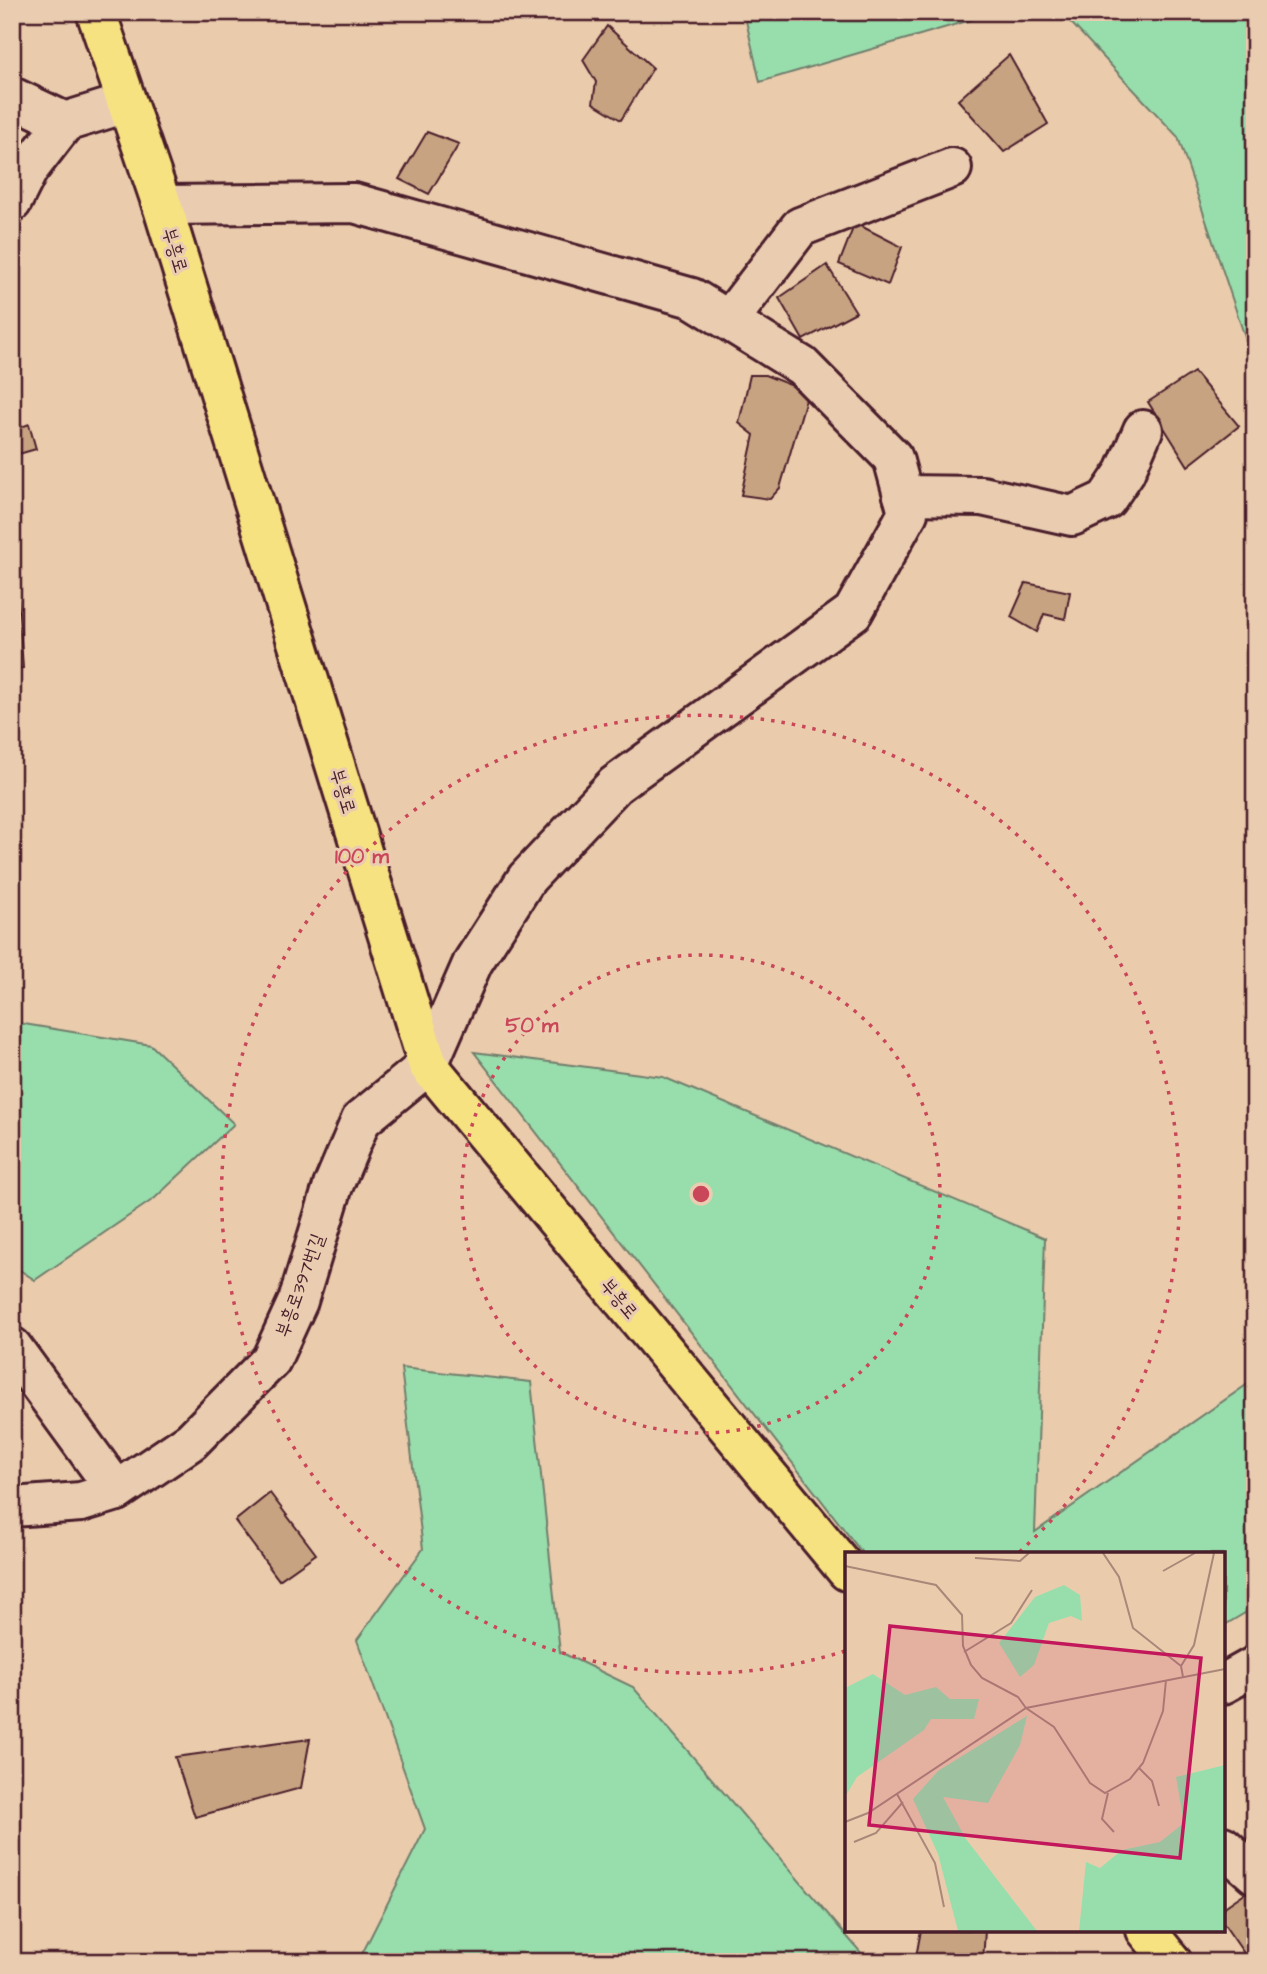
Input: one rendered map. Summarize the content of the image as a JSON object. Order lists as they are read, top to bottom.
{
  "streets": {
    "main road": ["부흥로"],
    "street": ["부흥로397번길"]
  },
  "crossings": [
    ["부흥로", "부흥로397번길"]
  ],
  "rings": ["100 m", "50 m"]
}
